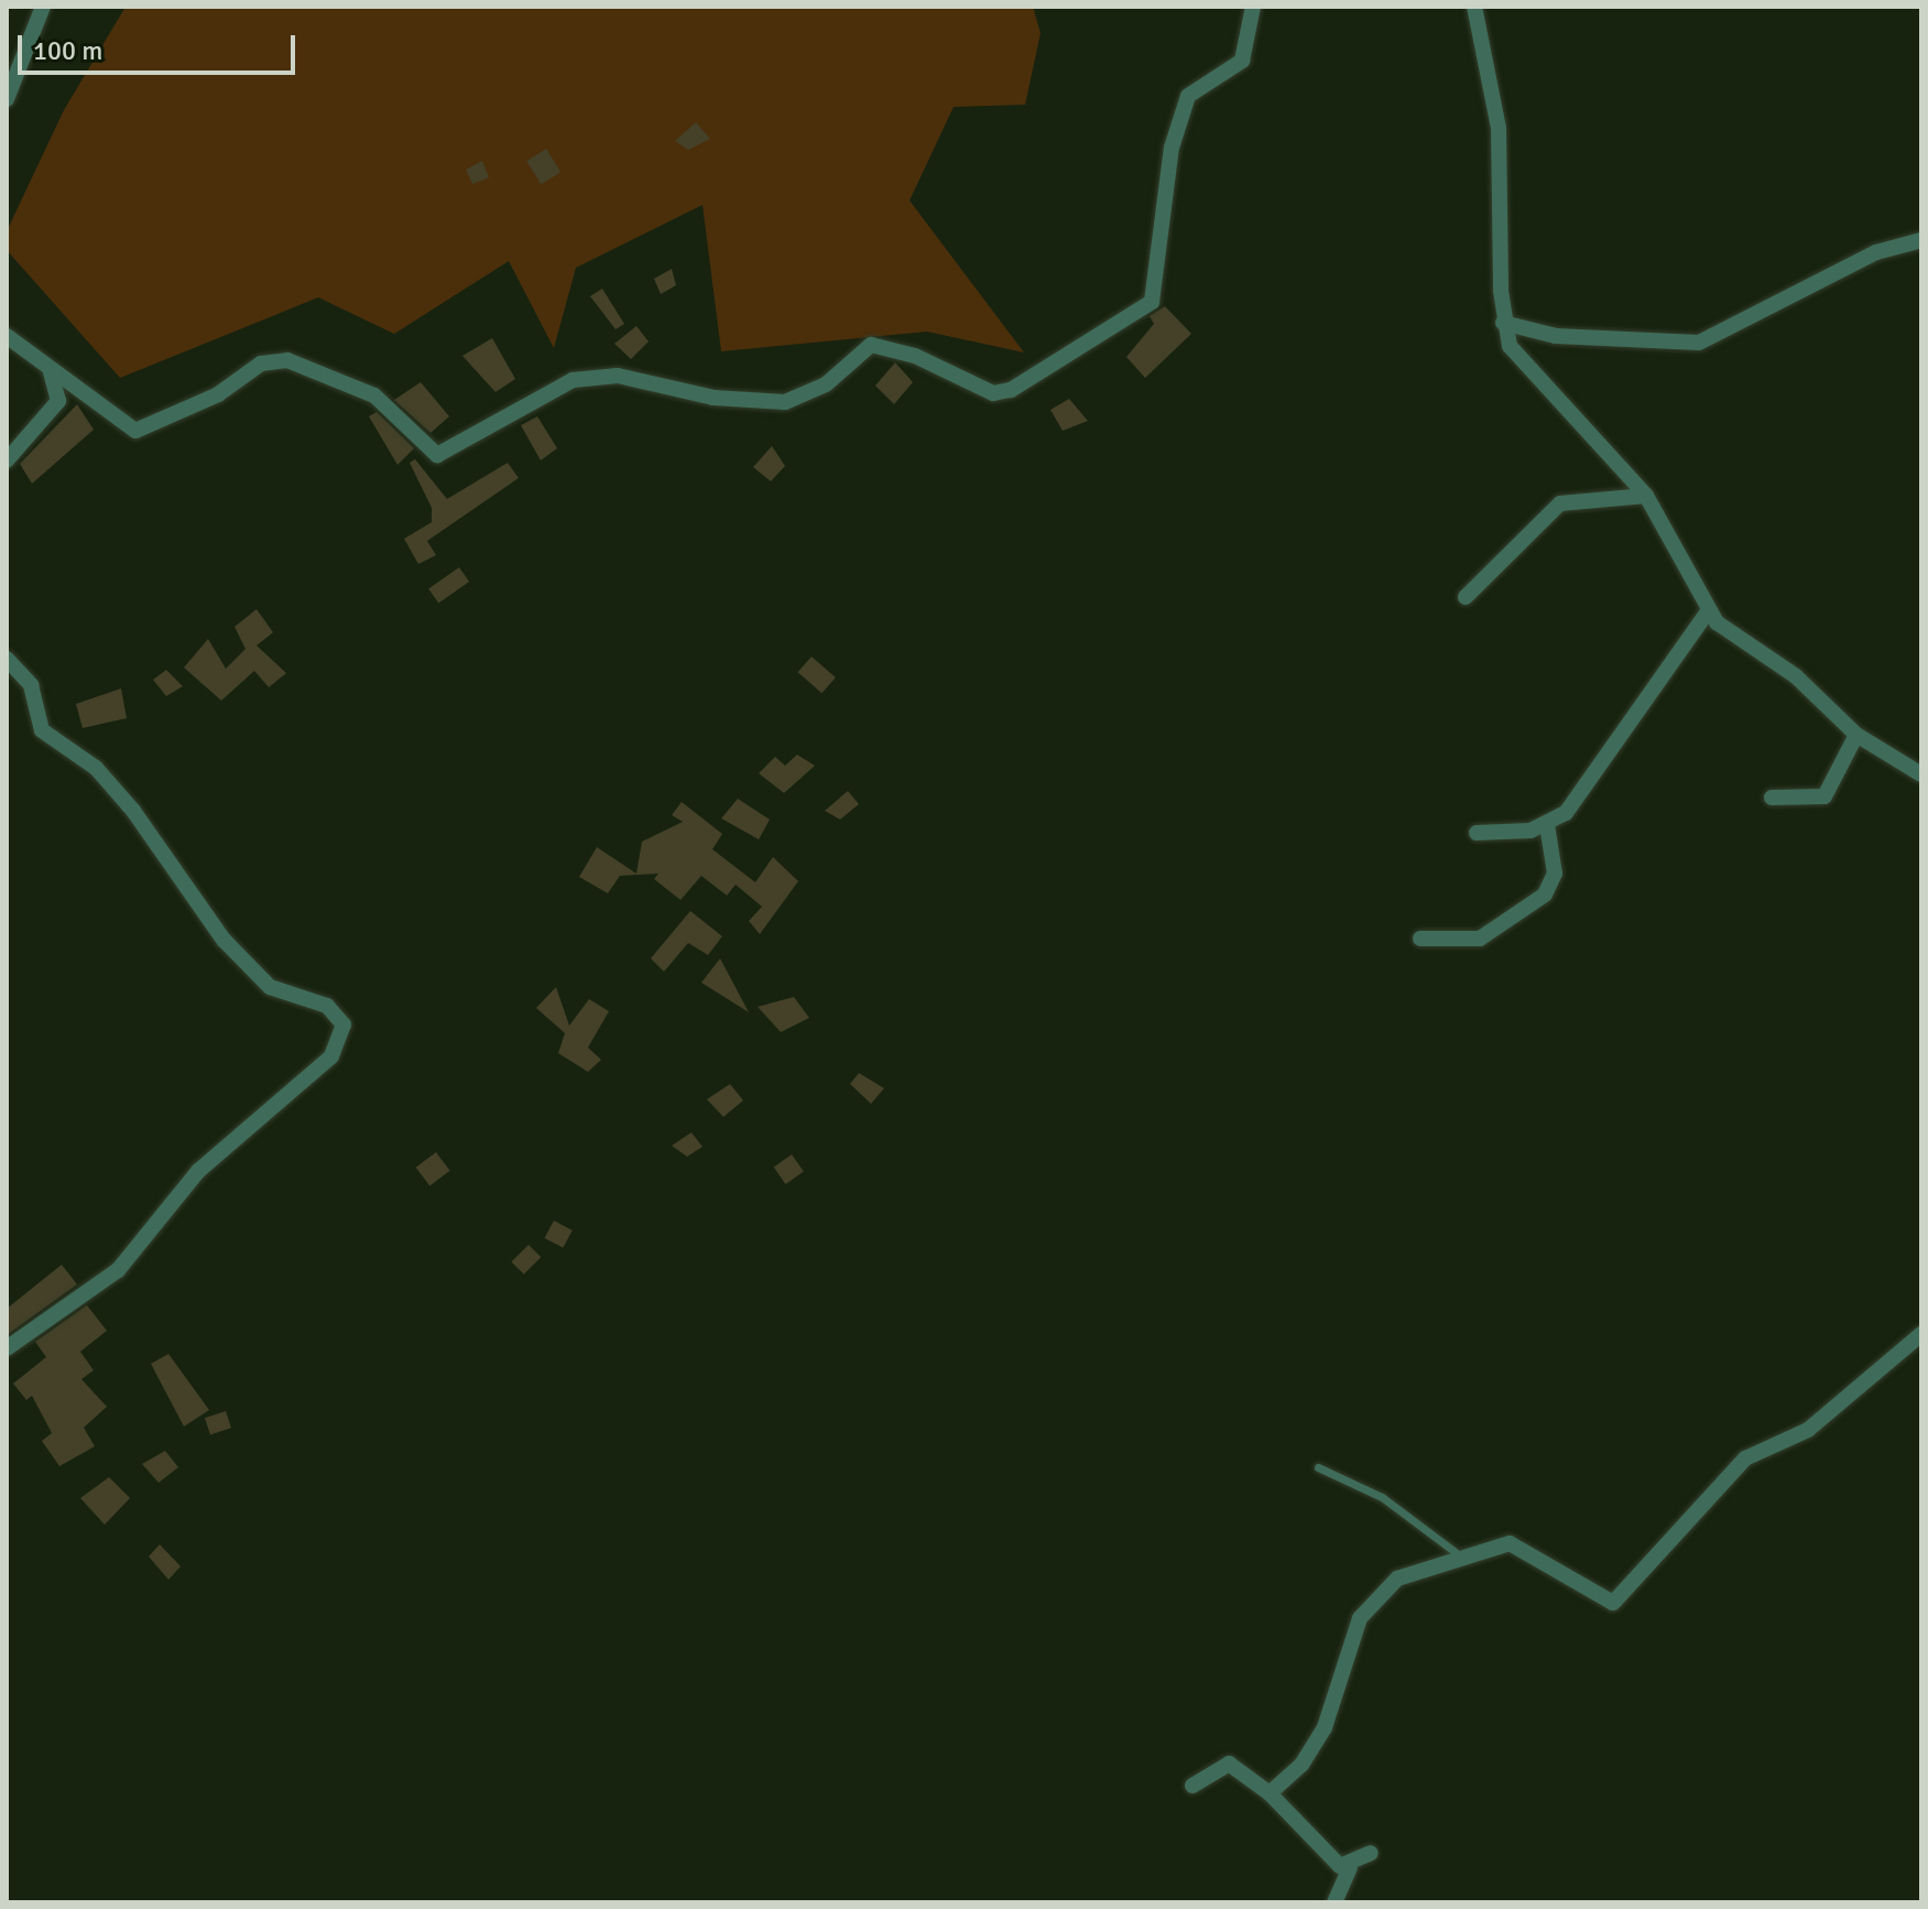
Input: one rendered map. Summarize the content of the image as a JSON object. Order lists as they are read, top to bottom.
{
  "scale_bar": "100 m"
}
